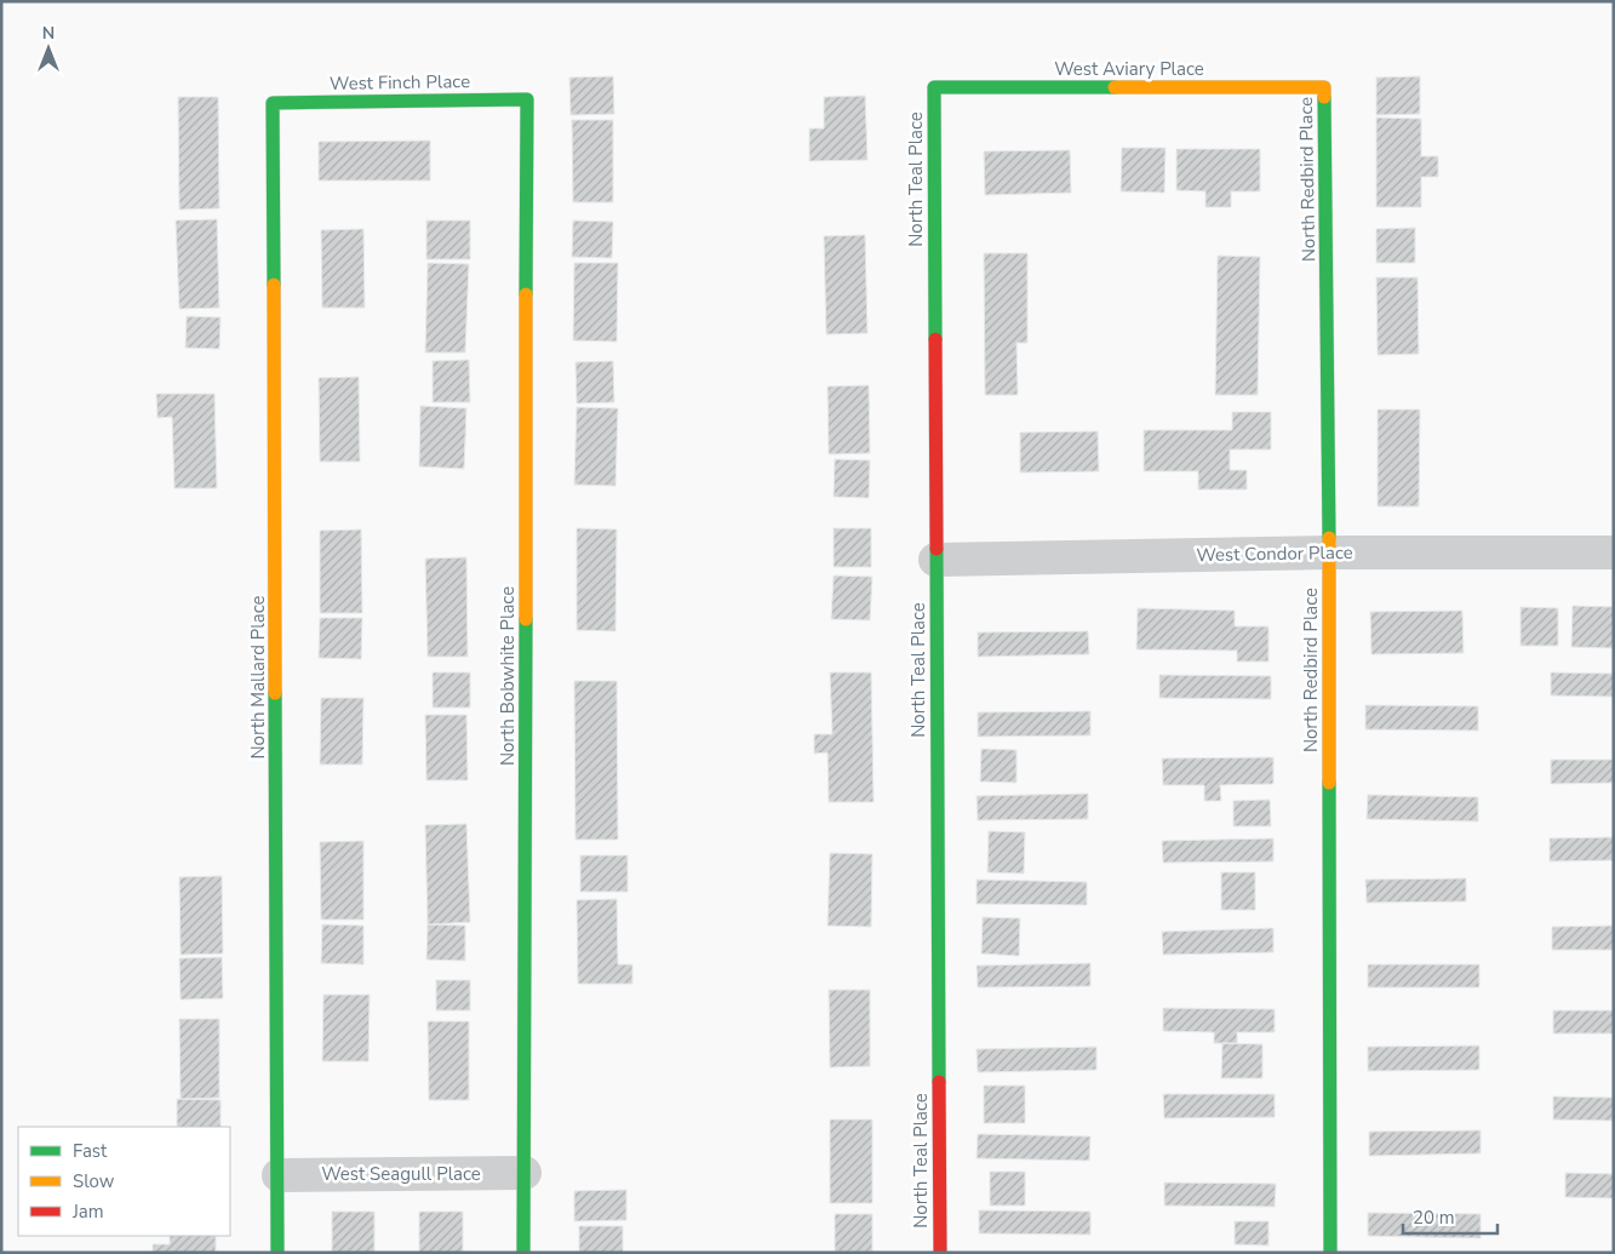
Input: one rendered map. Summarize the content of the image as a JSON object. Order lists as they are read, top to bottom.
{
  "streets": {
    "street": [
      "West Aviary Place",
      "West Finch Place",
      "North Teal Place",
      "North Redbird Place",
      "West Condor Place",
      "North Bobwhite Place",
      "North Mallard Place",
      "West Seagull Place"
    ]
  },
  "crossings": [
    ["West Aviary Place", "North Teal Place"],
    ["West Aviary Place", "North Redbird Place"],
    ["West Finch Place", "North Bobwhite Place"],
    ["West Finch Place", "North Mallard Place"],
    ["North Teal Place", "West Condor Place"],
    ["North Redbird Place", "West Condor Place"],
    ["North Bobwhite Place", "West Seagull Place"],
    ["North Mallard Place", "West Seagull Place"]
  ],
  "legend": ["Fast", "Slow", "Jam"],
  "scale_bar": "20 m",
  "north": "top"
}
